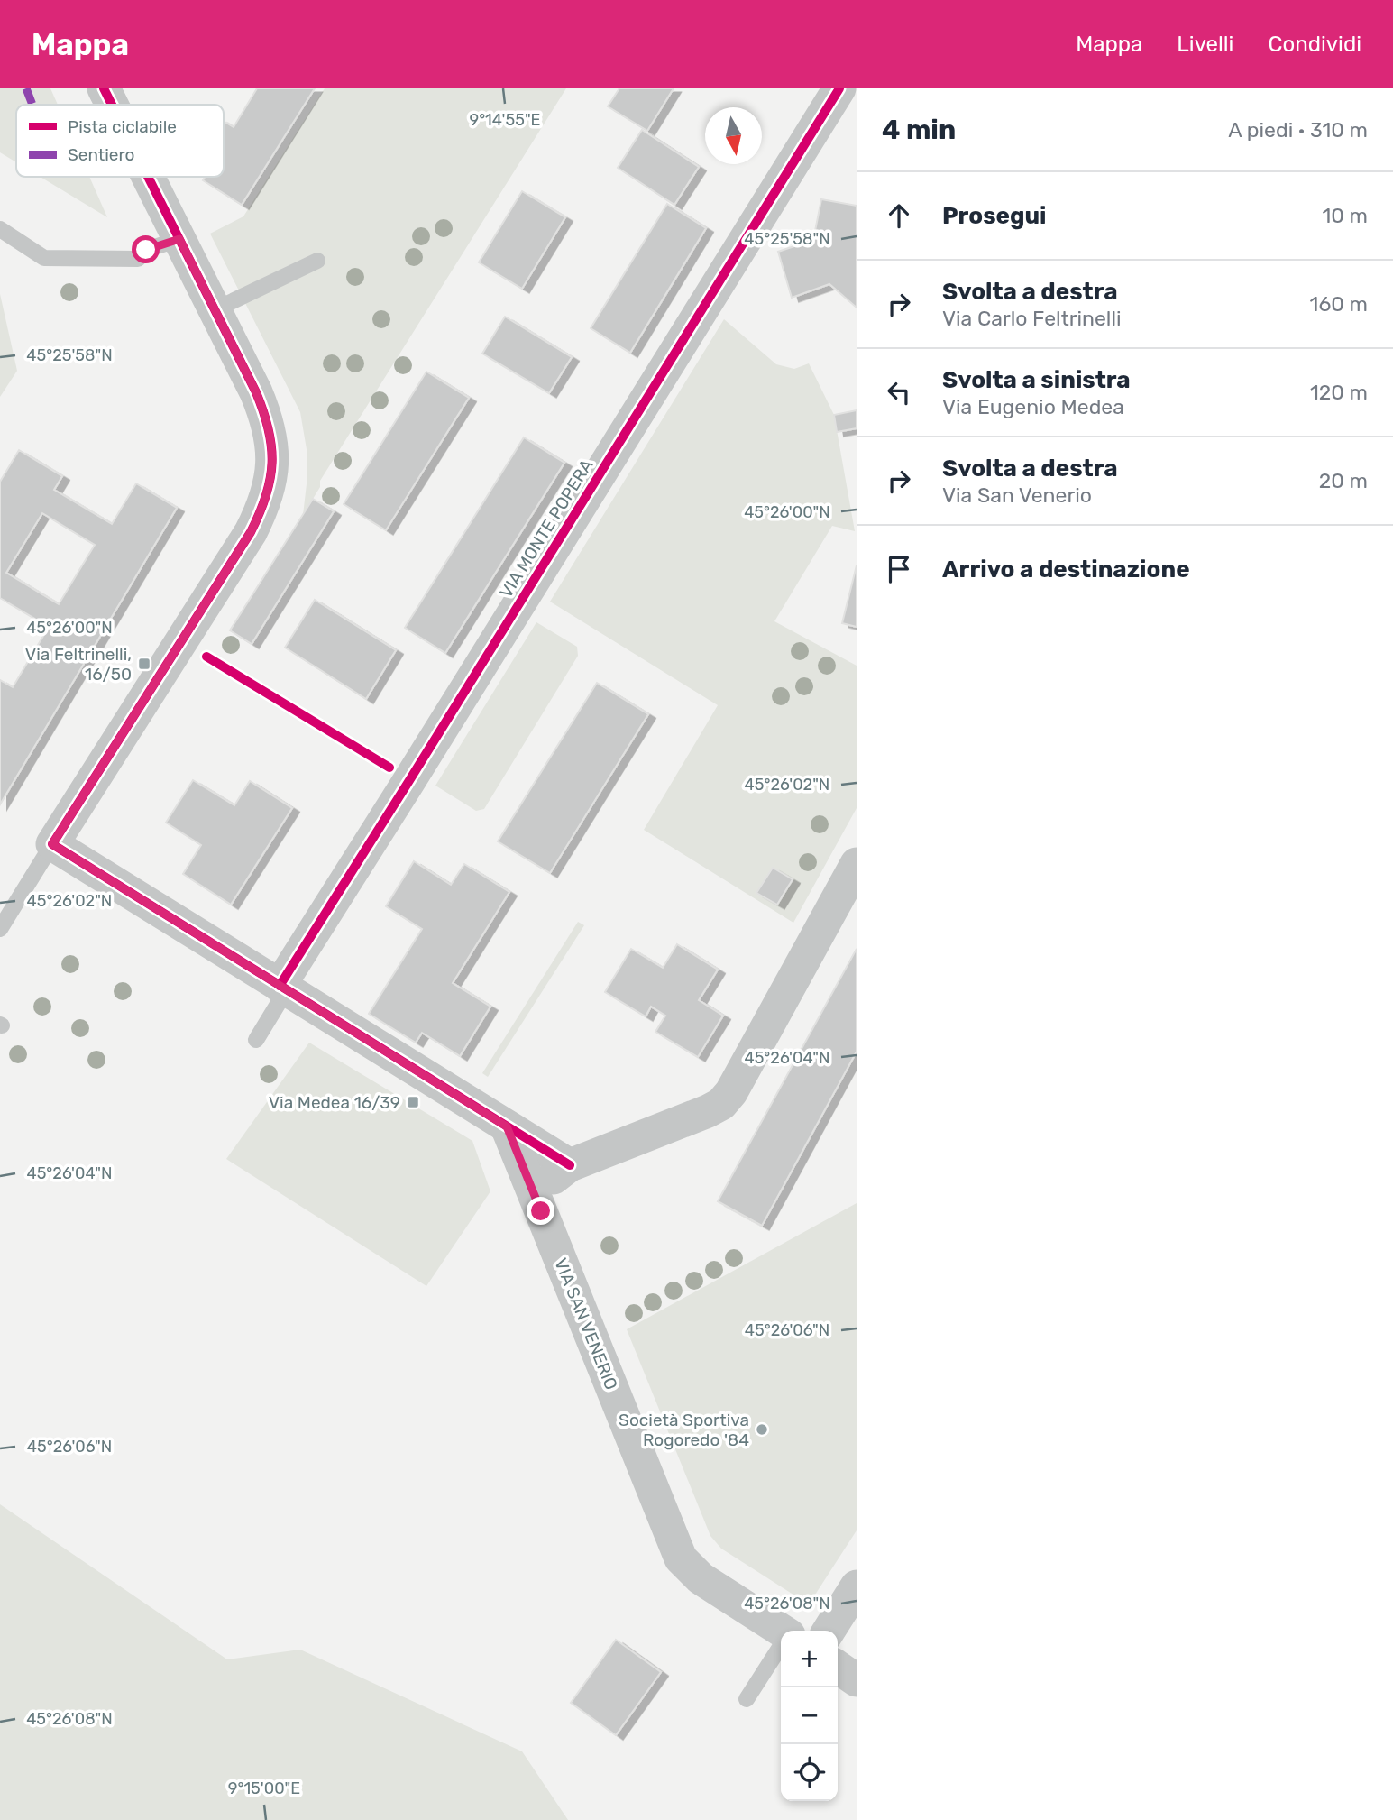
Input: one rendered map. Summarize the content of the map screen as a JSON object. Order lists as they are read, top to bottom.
{
  "streets": {
    "street": ["VIA MONTE POPERA", "VIA SAN VENERIO"]
  },
  "places": {
    "transit": ["Via Feltrinelli, 16/50", "Via Medea 16/39"],
    "other": ["Società Sportiva Rogoredo '84"]
  },
  "legend": ["Pista ciclabile", "Sentiero"],
  "north": "bottom",
  "page": {
    "header": "Mappa",
    "nav": ["Mappa", "Livelli", "Condividi"],
    "heading": ["4 min", "A piedi · 310 m"],
    "list": [
      ["Prosegui", "10 m"],
      ["Svolta a destra", "Via Carlo Feltrinelli", "160 m"],
      ["Svolta a sinistra", "Via Eugenio Medea", "120 m"],
      ["Svolta a destra", "Via San Venerio", "20 m"],
      "Arrivo a destinazione"
    ],
    "map_buttons": ["+", "−"]
  },
  "coordinates": [
    "9°14'55\"E",
    "45°25'58\"N",
    "45°26'00\"N",
    "45°26'02\"N",
    "45°26'04\"N",
    "45°26'06\"N",
    "45°26'08\"N",
    "9°15'00\"E"
  ]
}
